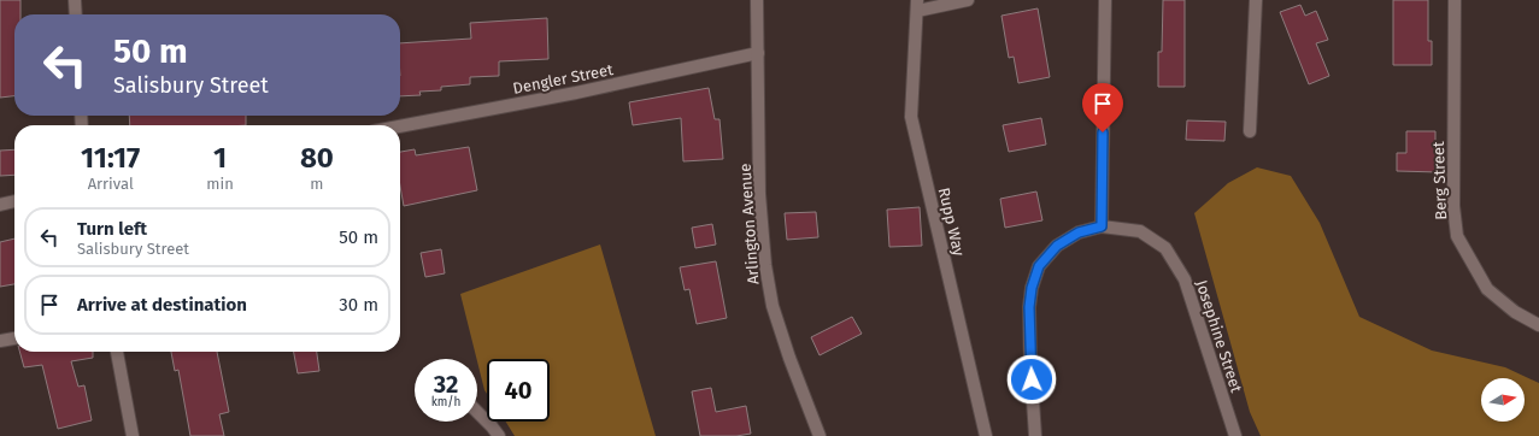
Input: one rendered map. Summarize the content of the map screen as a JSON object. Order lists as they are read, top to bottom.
{
  "streets": {
    "street": [
      "Dengler Street",
      "Berg Street",
      "Rupp Way",
      "Arlington Avenue",
      "Josephine Street"
    ]
  },
  "crossings": [
    ["Dengler Street", "Arlington Avenue"]
  ],
  "north": "right",
  "page": {
    "turn": ["50 m", "Salisbury Street"],
    "eta": [
      "11:17",
      "Arrival",
      "1",
      "min",
      "80",
      "m"
    ],
    "list": [
      {
        "name": "Turn left",
        "note": "Salisbury Street",
        "value": "50 m"
      },
      {
        "name": "Arrive at destination",
        "value": "30 m"
      }
    ],
    "speed": "32 km/h",
    "limit": "40"
  }
}
